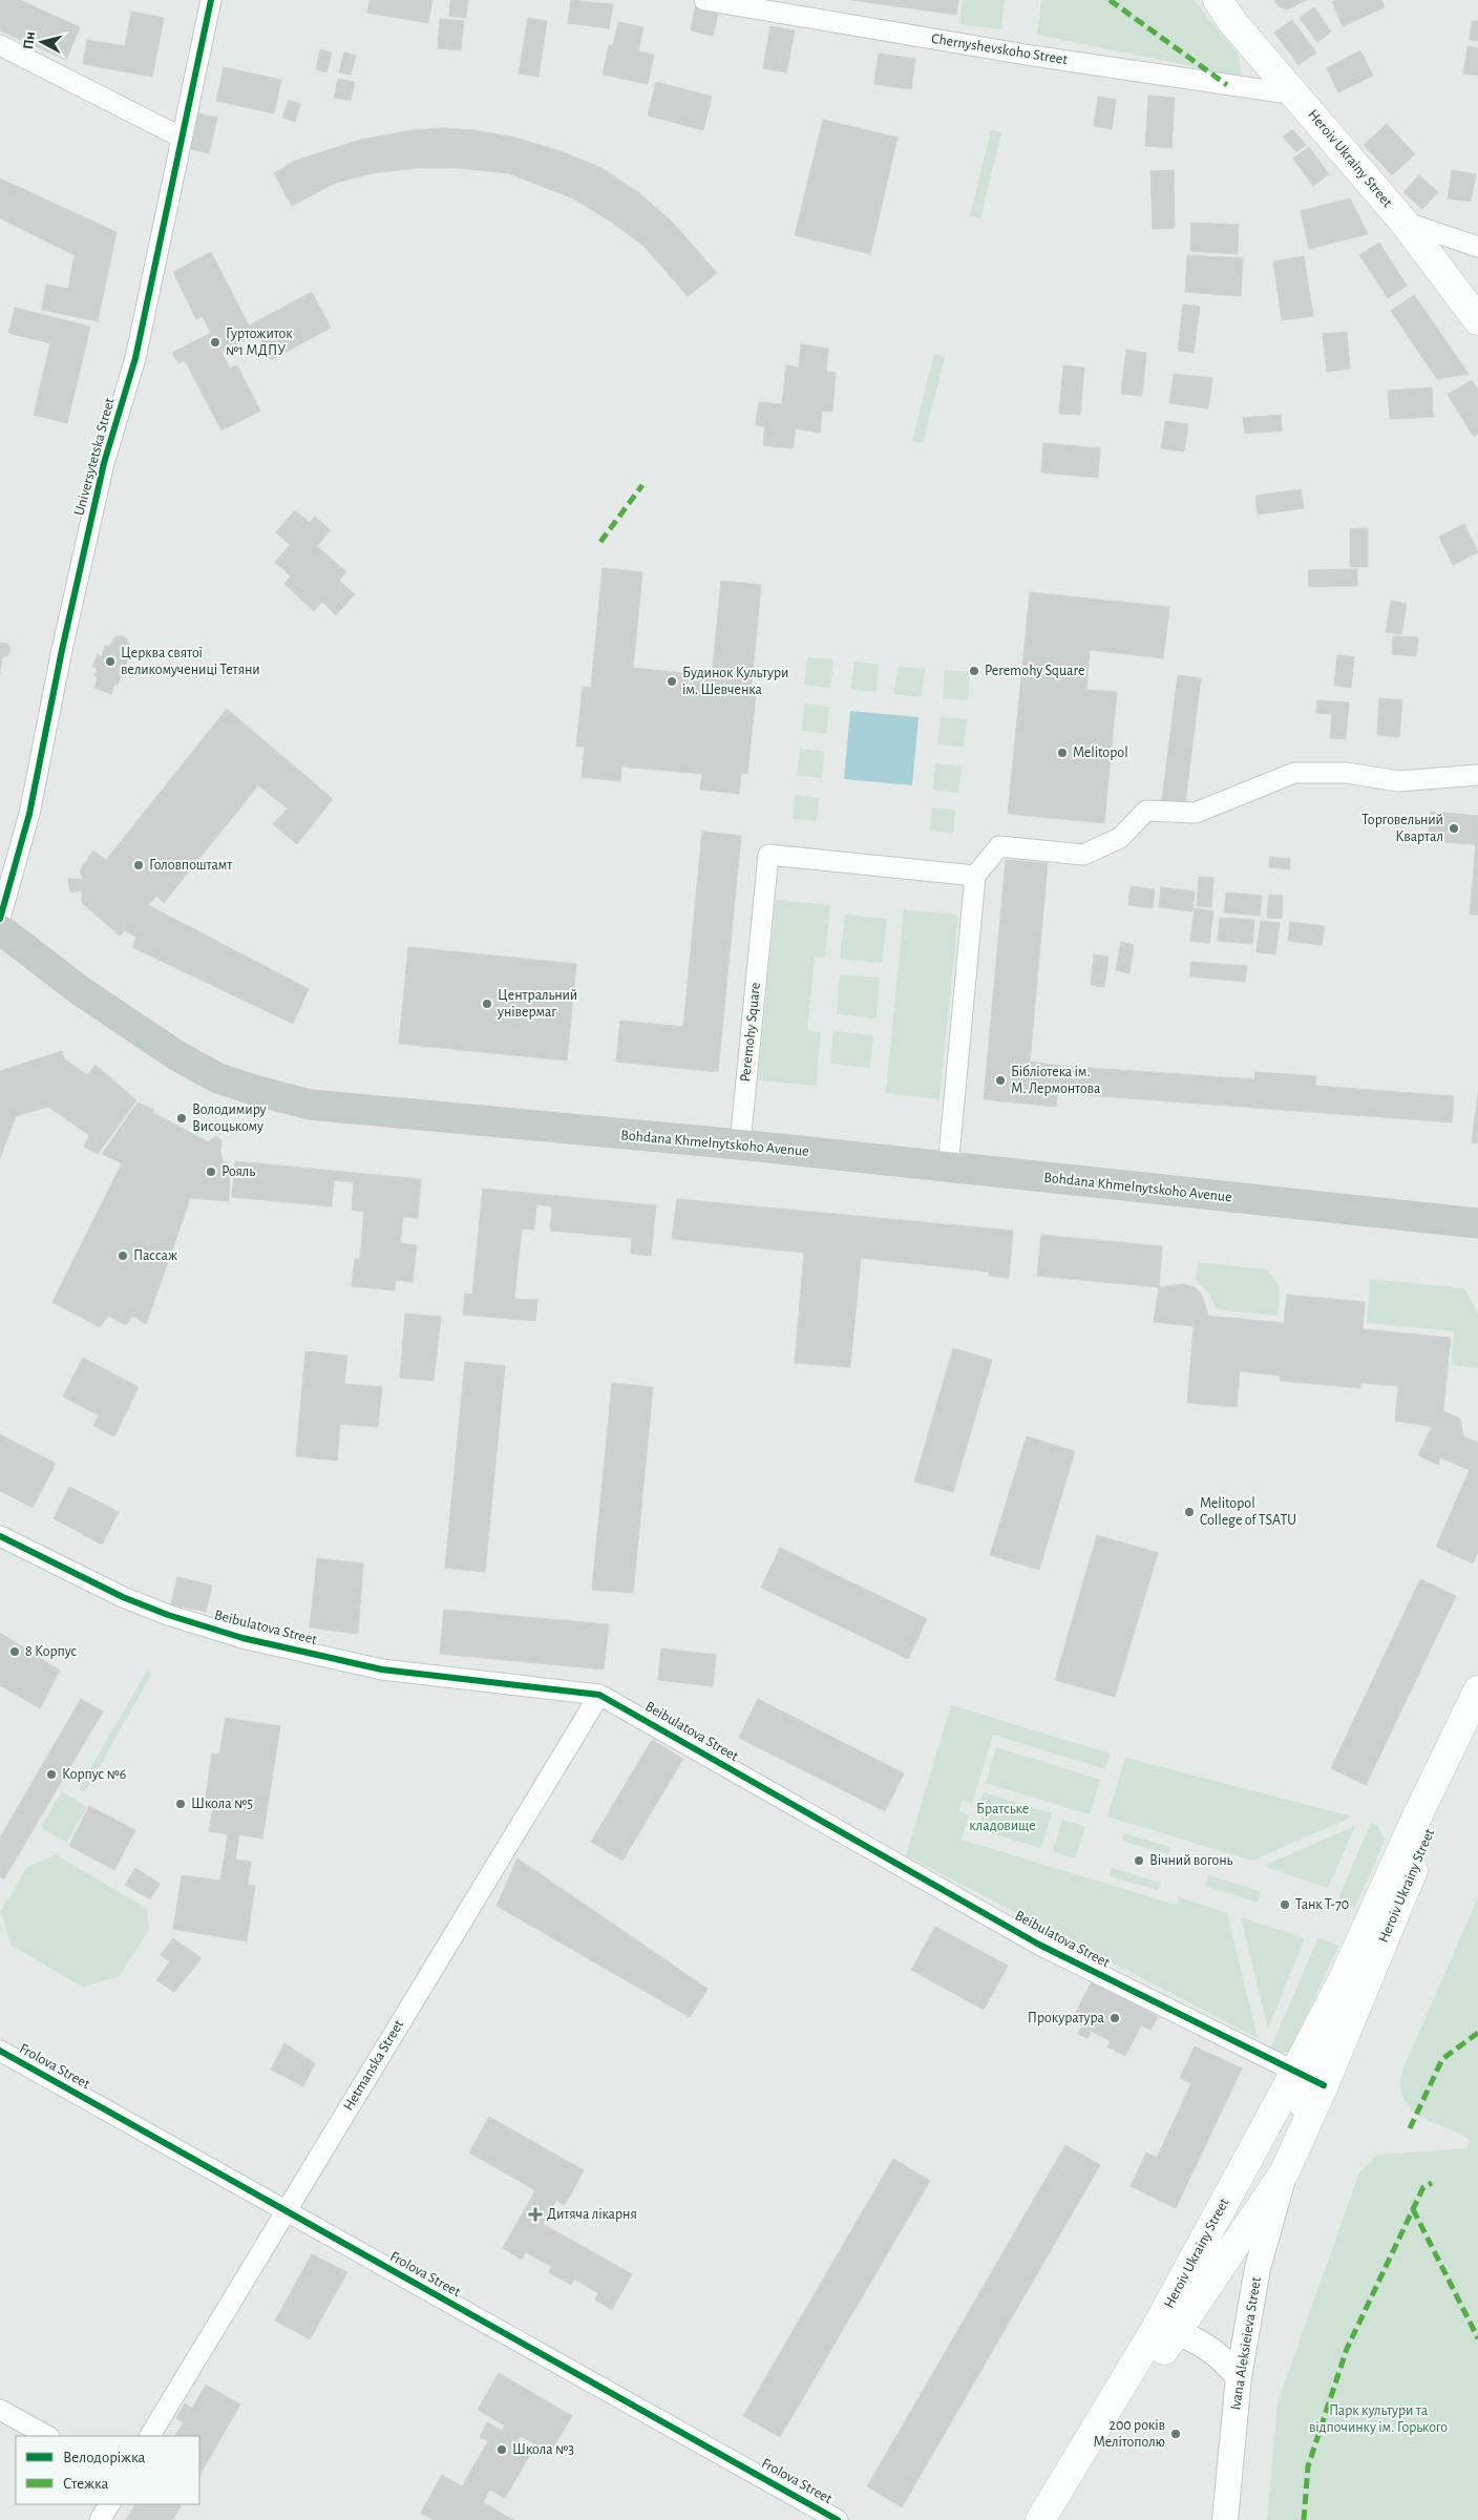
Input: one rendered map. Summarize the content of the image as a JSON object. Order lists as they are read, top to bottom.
{
  "streets": {
    "highway": ["Bohdana Khmelnytskoho Avenue"],
    "main road": ["Heroiv Ukrainy Street"],
    "street": [
      "Chernyshevskoho Street",
      "Universytetska Street",
      "Peremohy Square",
      "Beibulatova Street",
      "Hetmanska Street",
      "Frolova Street",
      "Ivana Aleksieieva Street"
    ]
  },
  "crossings": [
    ["Chernyshevskoho Street", "Heroiv Ukrainy Street"],
    ["Heroiv Ukrainy Street", "Beibulatova Street"],
    ["Heroiv Ukrainy Street", "Ivana Aleksieieva Street"],
    ["Peremohy Square", "Bohdana Khmelnytskoho Avenue"],
    ["Beibulatova Street", "Hetmanska Street"],
    ["Hetmanska Street", "Frolova Street"]
  ],
  "parks": ["Братське кладовище", "Парк культури та відпочинку ім. Горького"],
  "places": {
    "other": [
      "Гуртожиток №1 МДПУ",
      "Церква святої великомучениці Тетяни",
      "Peremohy Square",
      "Будинок Культури ім. Шевченка",
      "Melitopol",
      "Торговельний Квартал",
      "Головпоштамт",
      "Центральний універмаг",
      "Бібліотека ім. М. Лермонтова",
      "Володимиру Висоцькому",
      "Рояль",
      "Пассаж",
      "Melitopol College of TSATU",
      "8 Корпус",
      "Корпус №6",
      "Школа №5",
      "Вічний вогонь",
      "Танк Т-70",
      "Прокуратура",
      "200 років Мелітополю",
      "Школа №3"
    ],
    "health": ["Дитяча лікарня"]
  },
  "legend": ["Велодоріжка", "Стежка"],
  "north": "left"
}
